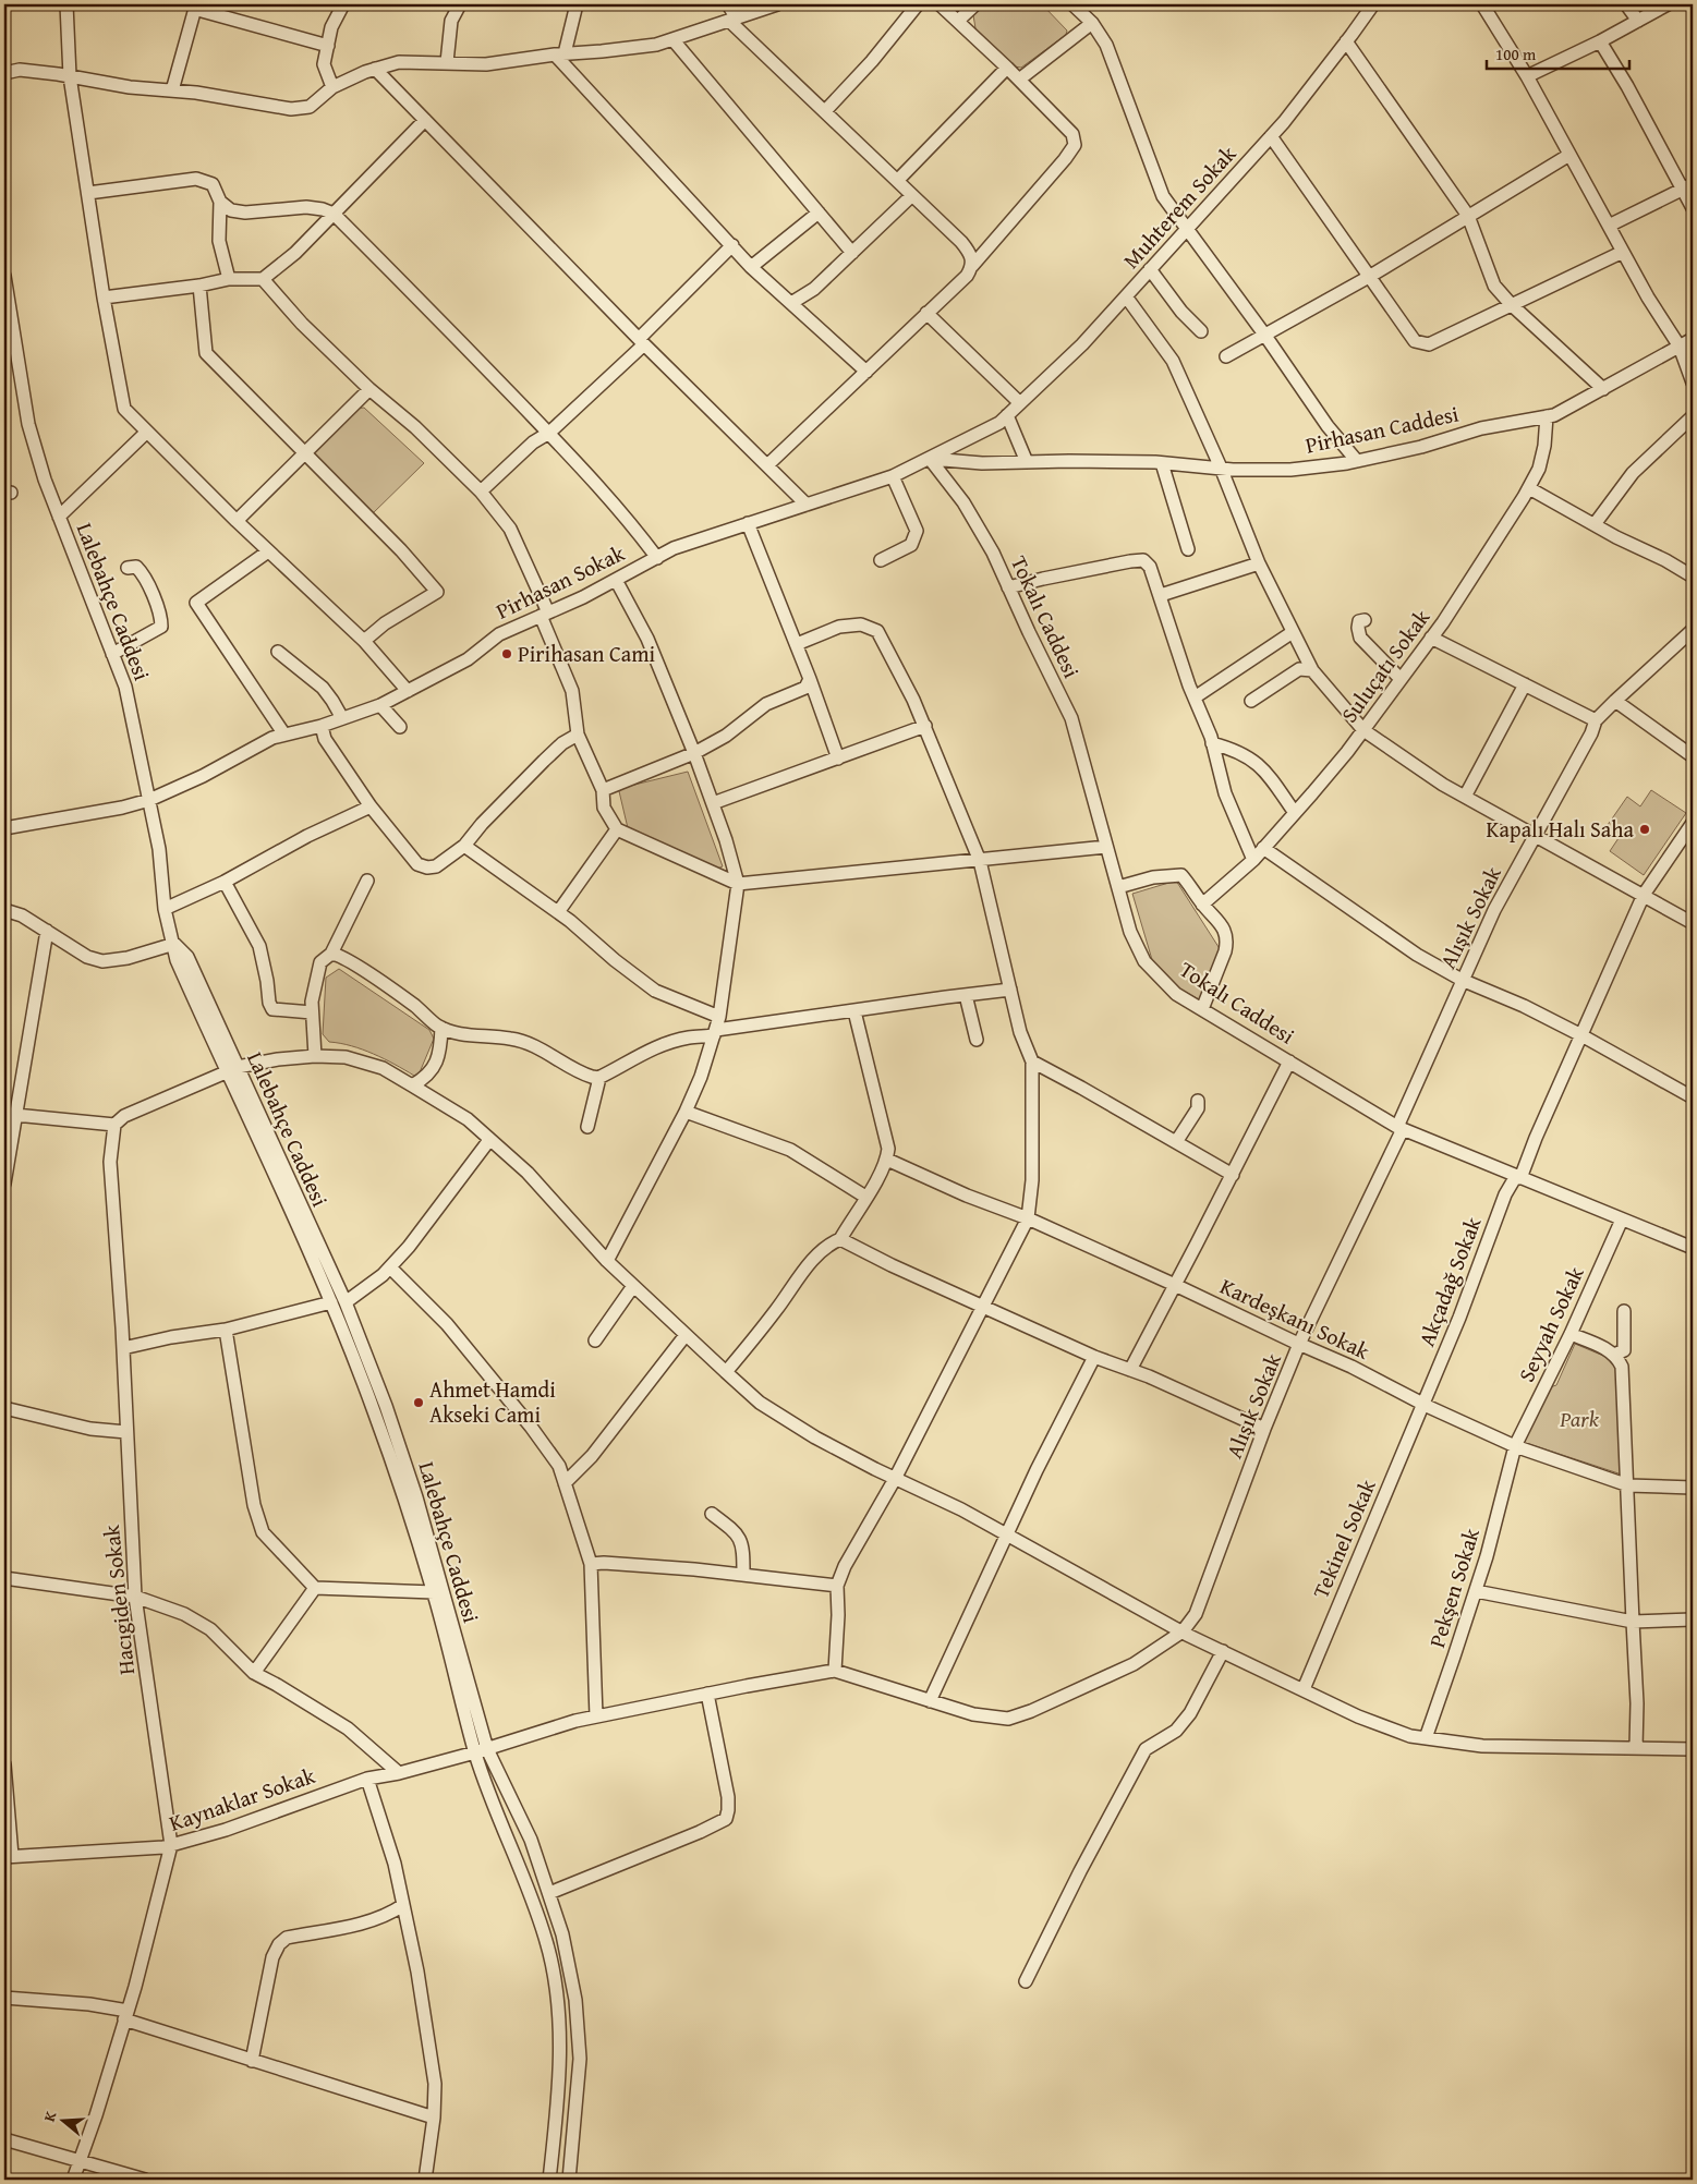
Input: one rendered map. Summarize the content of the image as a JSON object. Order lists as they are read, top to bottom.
{
  "streets": {
    "street": [
      "Muhterem Sokak",
      "Pirhasan Caddesi",
      "Pirhasan Sokak",
      "Lalebahçe Caddesi",
      "Tokalı Caddesi",
      "Suluçatı Sokak",
      "Alışık Sokak",
      "Akçadağ Sokak",
      "Kardeşkanı Sokak",
      "Seyyah Sokak",
      "Tekinel Sokak",
      "Pekşen Sokak",
      "Hacıgiden Sokak",
      "Kaynaklar Sokak"
    ]
  },
  "crossings": [
    ["Muhterem Sokak", "Pirhasan Sokak"],
    ["Pirhasan Caddesi", "Pirhasan Sokak"],
    ["Pirhasan Caddesi", "Tokalı Caddesi"],
    ["Pirhasan Caddesi", "Suluçatı Sokak"],
    ["Pirhasan Sokak", "Lalebahçe Caddesi"],
    ["Pirhasan Sokak", "Tokalı Caddesi"],
    ["Lalebahçe Caddesi", "Kaynaklar Sokak"],
    ["Tokalı Caddesi", "Alışık Sokak"],
    ["Tokalı Caddesi", "Akçadağ Sokak"],
    ["Tokalı Caddesi", "Seyyah Sokak"],
    ["Alışık Sokak", "Kardeşkanı Sokak"],
    ["Alışık Sokak", "Kaynaklar Sokak"],
    ["Akçadağ Sokak", "Kardeşkanı Sokak"],
    ["Akçadağ Sokak", "Tekinel Sokak"],
    ["Kardeşkanı Sokak", "Seyyah Sokak"],
    ["Kardeşkanı Sokak", "Tekinel Sokak"],
    ["Kardeşkanı Sokak", "Pekşen Sokak"],
    ["Seyyah Sokak", "Pekşen Sokak"],
    ["Hacıgiden Sokak", "Kaynaklar Sokak"]
  ],
  "parks": ["Park"],
  "places": ["Pirihasan Cami", "Kapalı Halı Saha", "Ahmet Hamdi Akseki Cami"],
  "scale_bar": "100 m",
  "north": "left"
}
